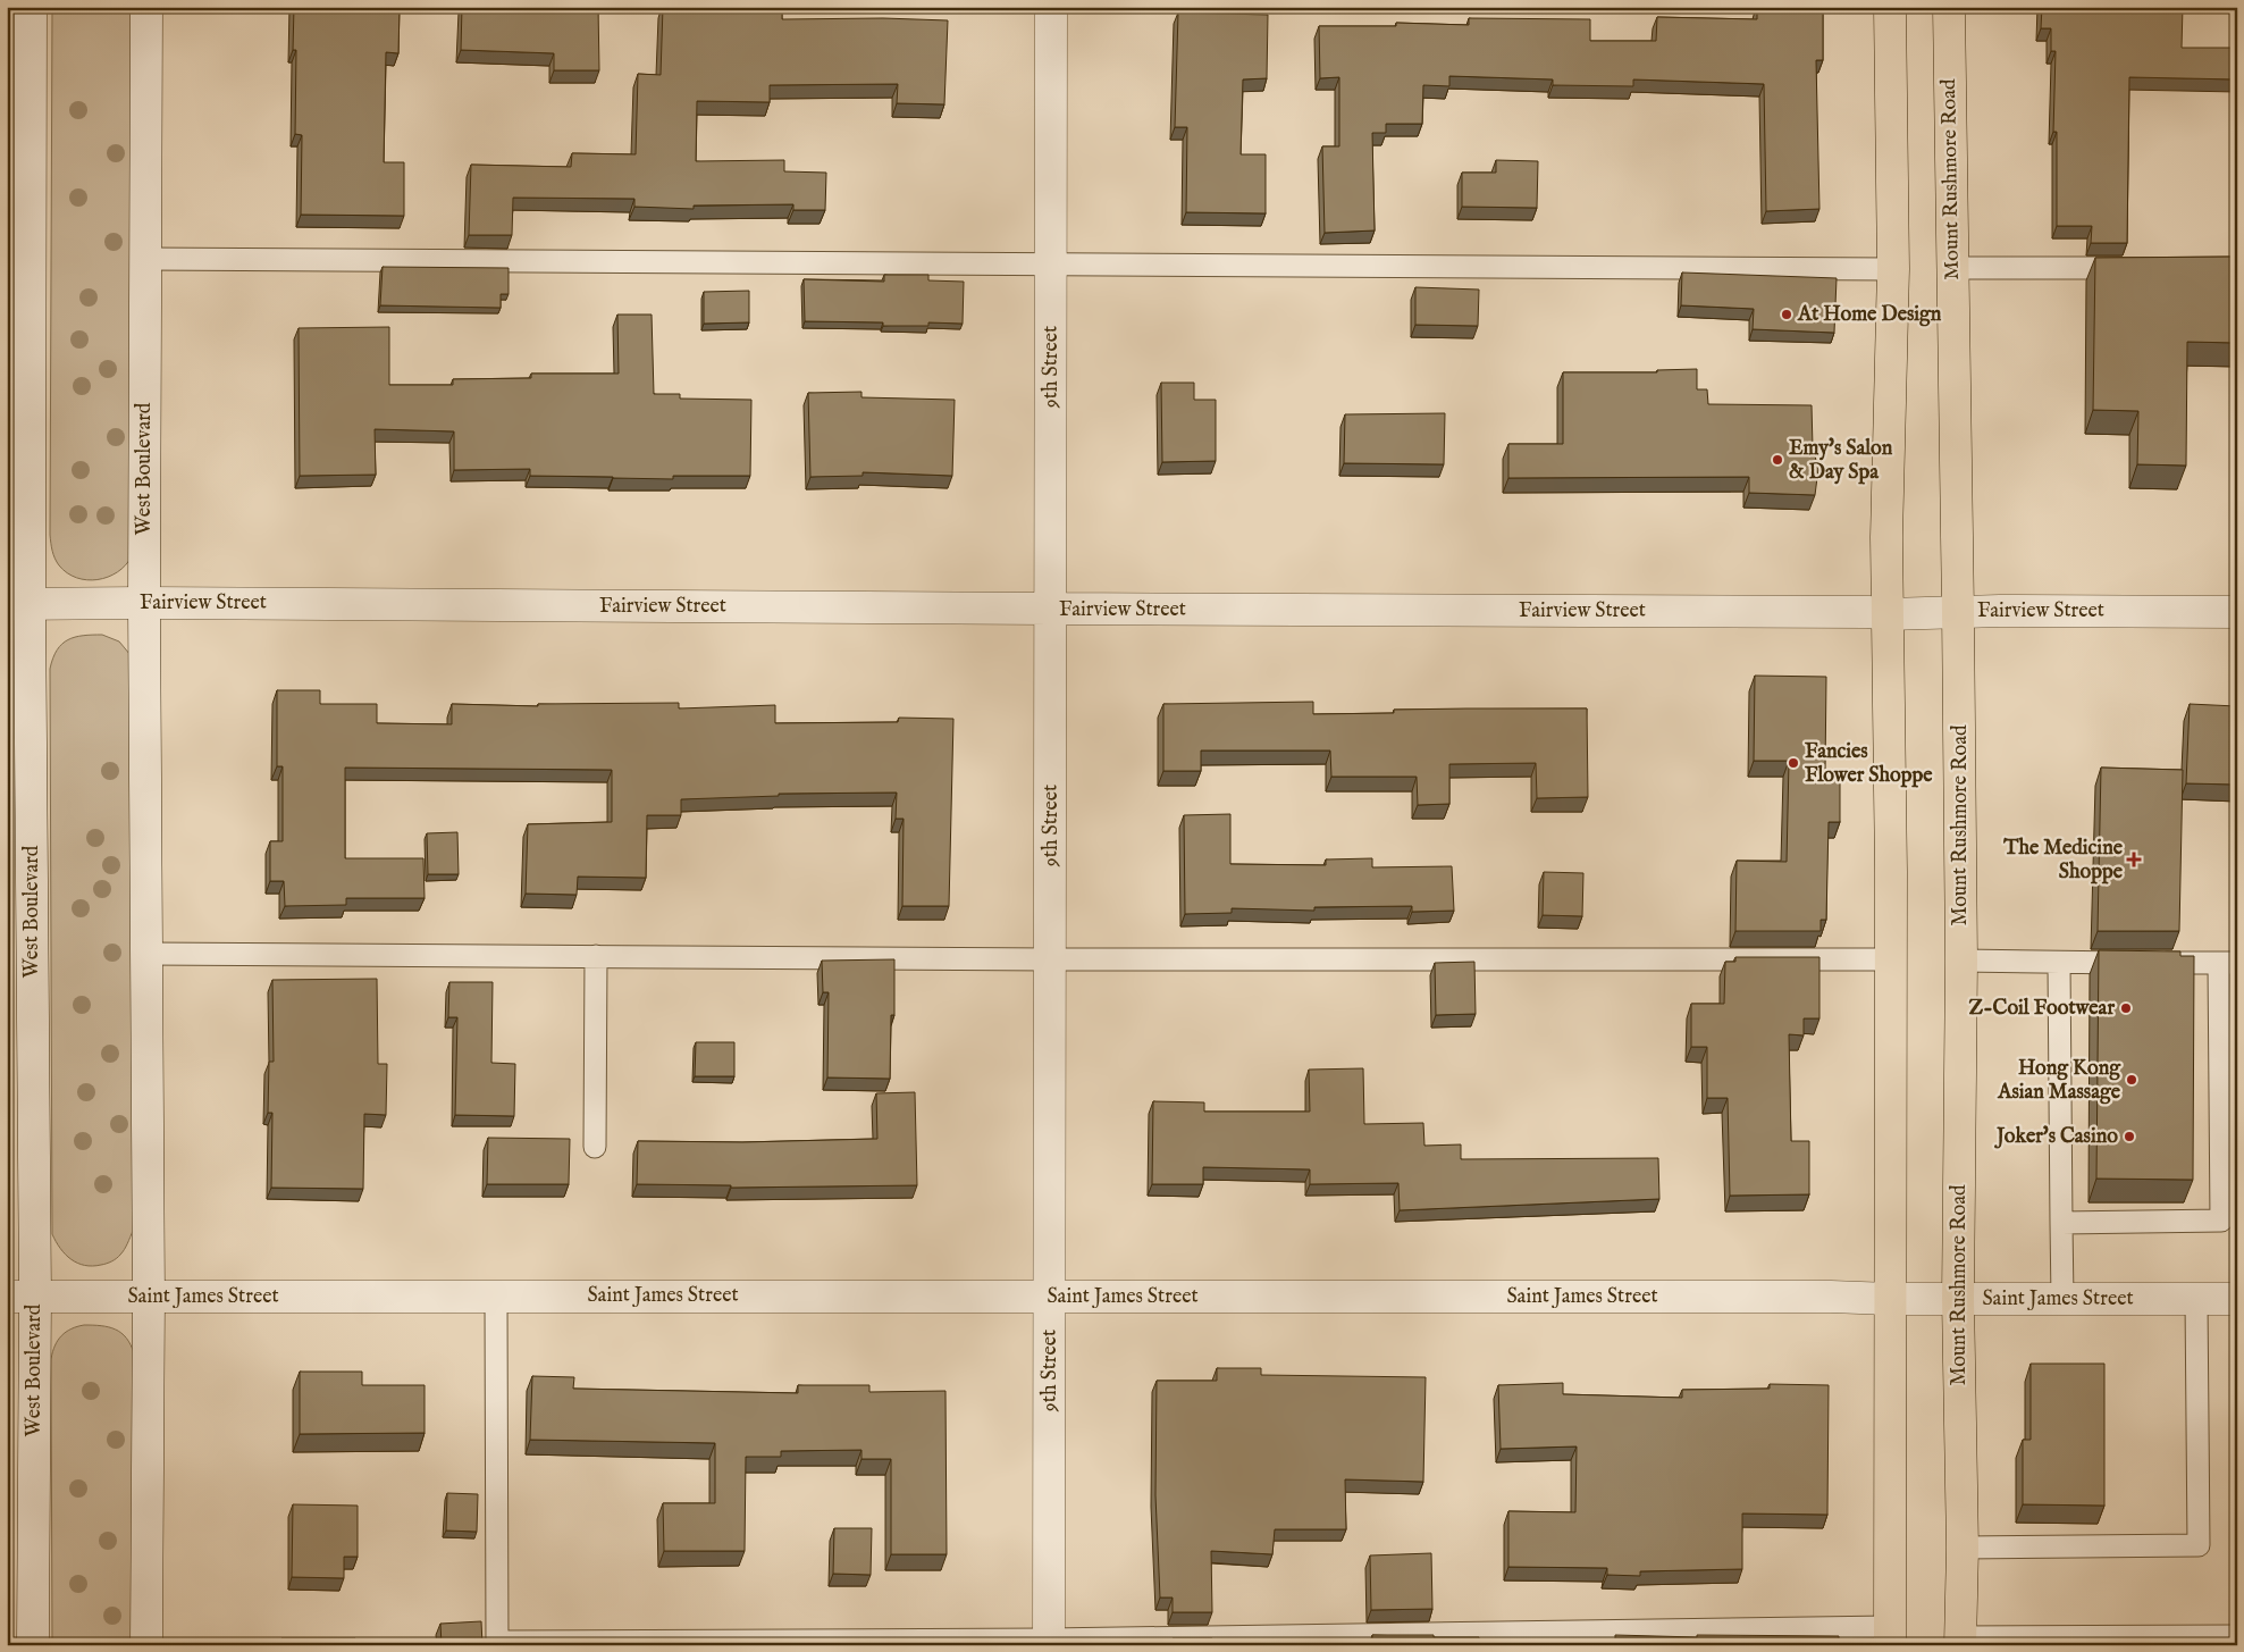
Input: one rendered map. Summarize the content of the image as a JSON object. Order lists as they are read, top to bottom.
{
  "streets": {
    "highway": ["Mount Rushmore Road"],
    "street": [
      "9th Street",
      "West Boulevard",
      "Fairview Street",
      "Saint James Street"
    ]
  },
  "crossings": [
    ["Mount Rushmore Road", "Fairview Street"],
    ["Mount Rushmore Road", "Saint James Street"],
    ["9th Street", "Fairview Street"],
    ["9th Street", "Saint James Street"],
    ["West Boulevard", "Fairview Street"],
    ["West Boulevard", "Saint James Street"]
  ],
  "places": {
    "other": [
      "At Home Design",
      "Emy's Salon & Day Spa",
      "Fancies Flower Shoppe",
      "Z-Coil Footwear",
      "Hong Kong Asian Massage",
      "Joker's Casino"
    ],
    "health": ["The Medicine Shoppe"]
  }
}
